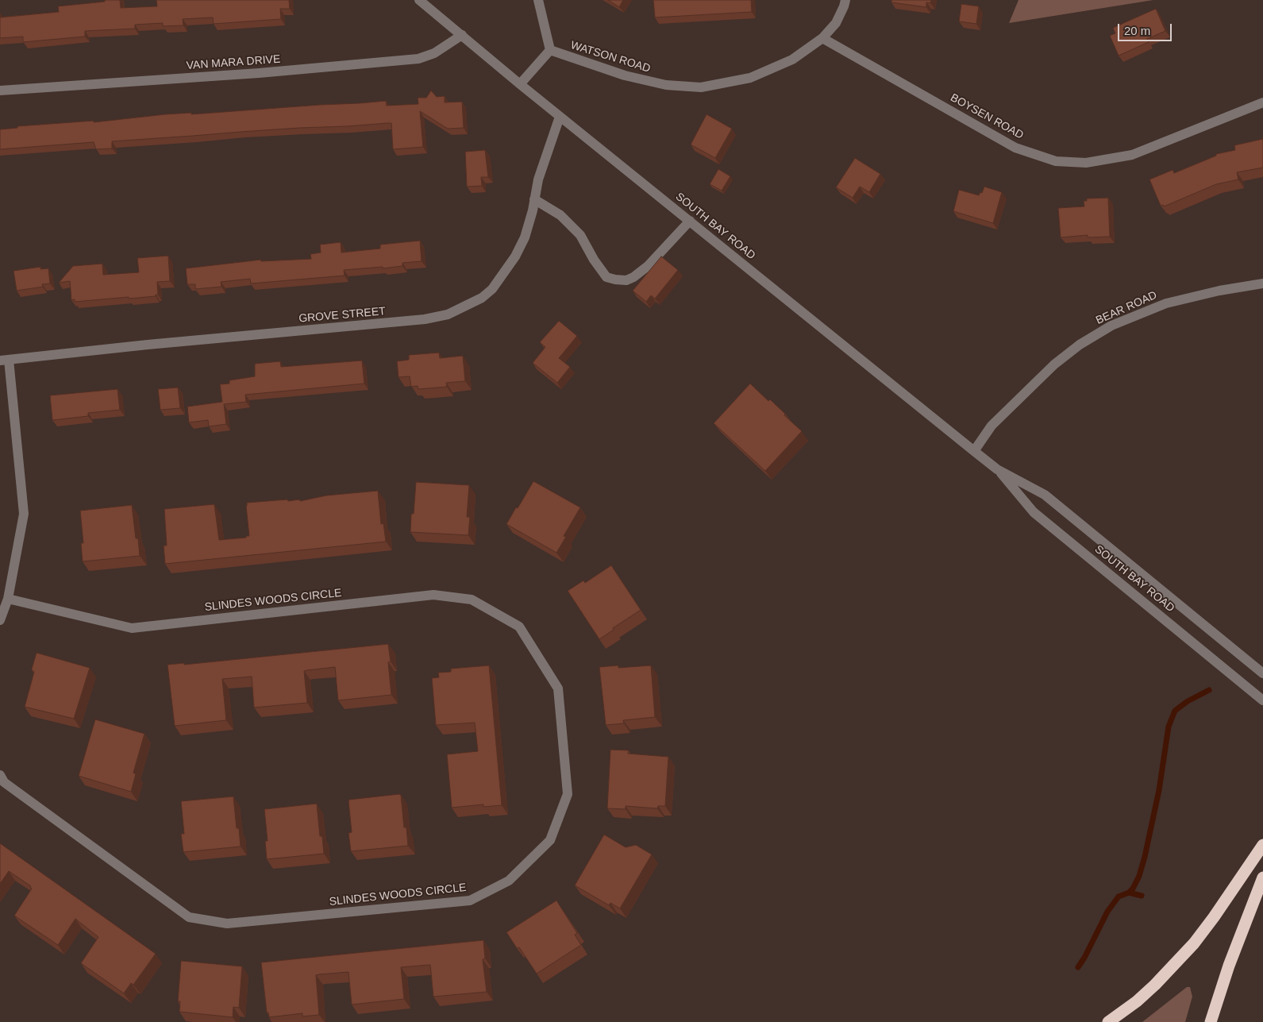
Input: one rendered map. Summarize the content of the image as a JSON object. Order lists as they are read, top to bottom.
{
  "streets": {
    "street": [
      "WATSON ROAD",
      "VAN MARA DRIVE",
      "BOYSEN ROAD",
      "SOUTH BAY ROAD",
      "BEAR ROAD",
      "GROVE STREET",
      "SLINDES WOODS CIRCLE"
    ]
  },
  "crossings": [
    ["WATSON ROAD", "BOYSEN ROAD"],
    ["VAN MARA DRIVE", "SOUTH BAY ROAD"],
    ["SOUTH BAY ROAD", "BEAR ROAD"],
    ["SOUTH BAY ROAD", "GROVE STREET"]
  ],
  "scale_bar": "20 m"
}
